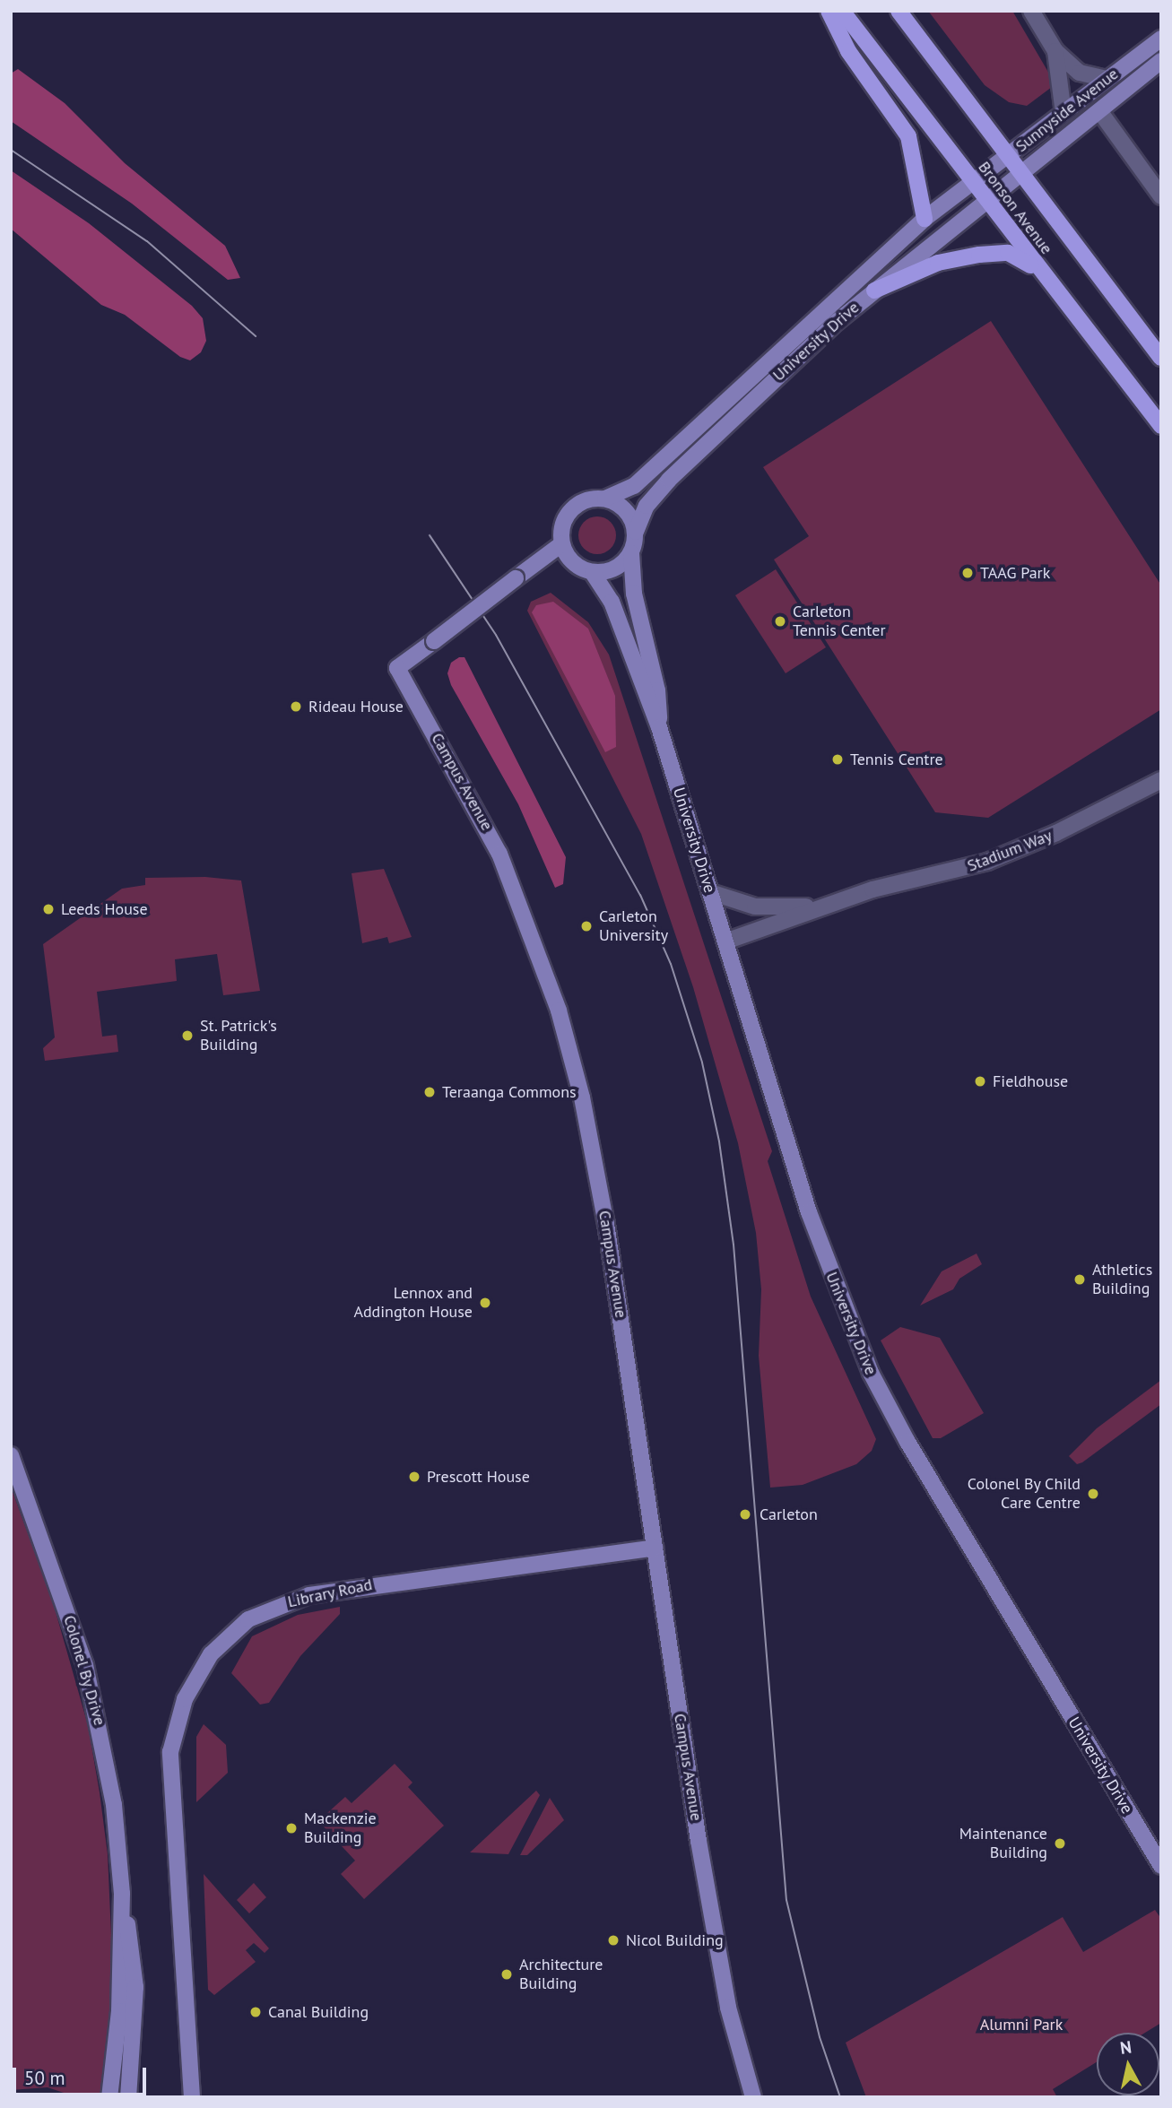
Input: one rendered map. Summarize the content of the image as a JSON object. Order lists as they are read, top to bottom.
{
  "streets": {
    "main road": ["Bronson Avenue"],
    "street": [
      "Sunnyside Avenue",
      "University Drive",
      "Campus Avenue",
      "Stadium Way",
      "Library Road",
      "Colonel By Drive"
    ]
  },
  "crossings": [
    ["Sunnyside Avenue", "Bronson Avenue"],
    ["Sunnyside Avenue", "University Drive"],
    ["Bronson Avenue", "University Drive"],
    ["University Drive", "Campus Avenue"],
    ["University Drive", "Stadium Way"],
    ["Campus Avenue", "Library Road"]
  ],
  "parks": ["Alumni Park"],
  "places": [
    "TAAG Park",
    "Carleton Tennis Center",
    "Rideau House",
    "Tennis Centre",
    "Leeds House",
    "Carleton University",
    "St. Patrick's Building",
    "Fieldhouse",
    "Teraanga Commons",
    "Athletics Building",
    "Lennox and Addington House",
    "Prescott House",
    "Colonel By Child Care Centre",
    "Carleton",
    "Mackenzie Building",
    "Maintenance Building",
    "Nicol Building",
    "Architecture Building",
    "Canal Building"
  ],
  "scale_bar": "50 m",
  "north": "top"
}
